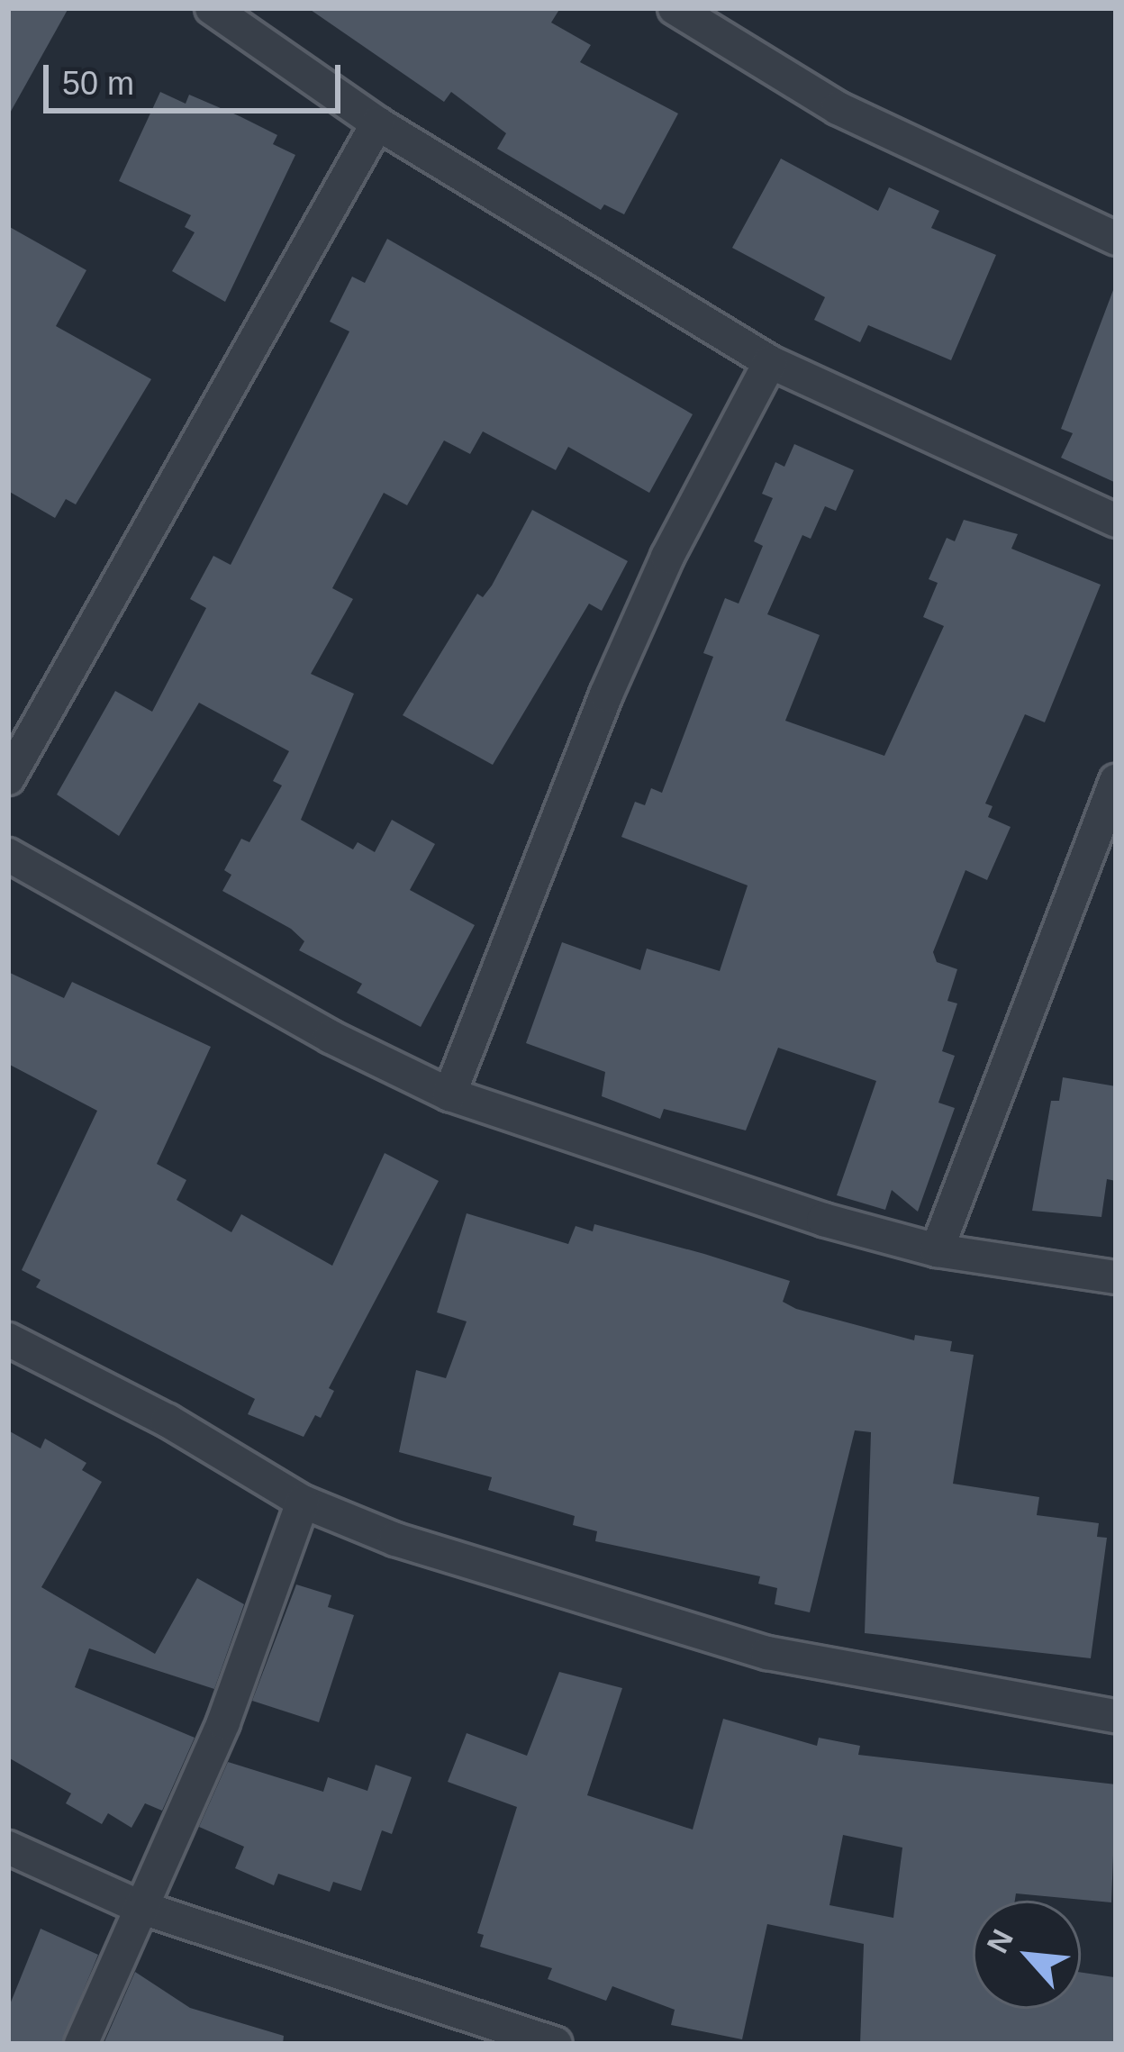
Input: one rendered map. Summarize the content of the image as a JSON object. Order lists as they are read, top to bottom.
{
  "scale_bar": "50 m",
  "north": "top left"
}
